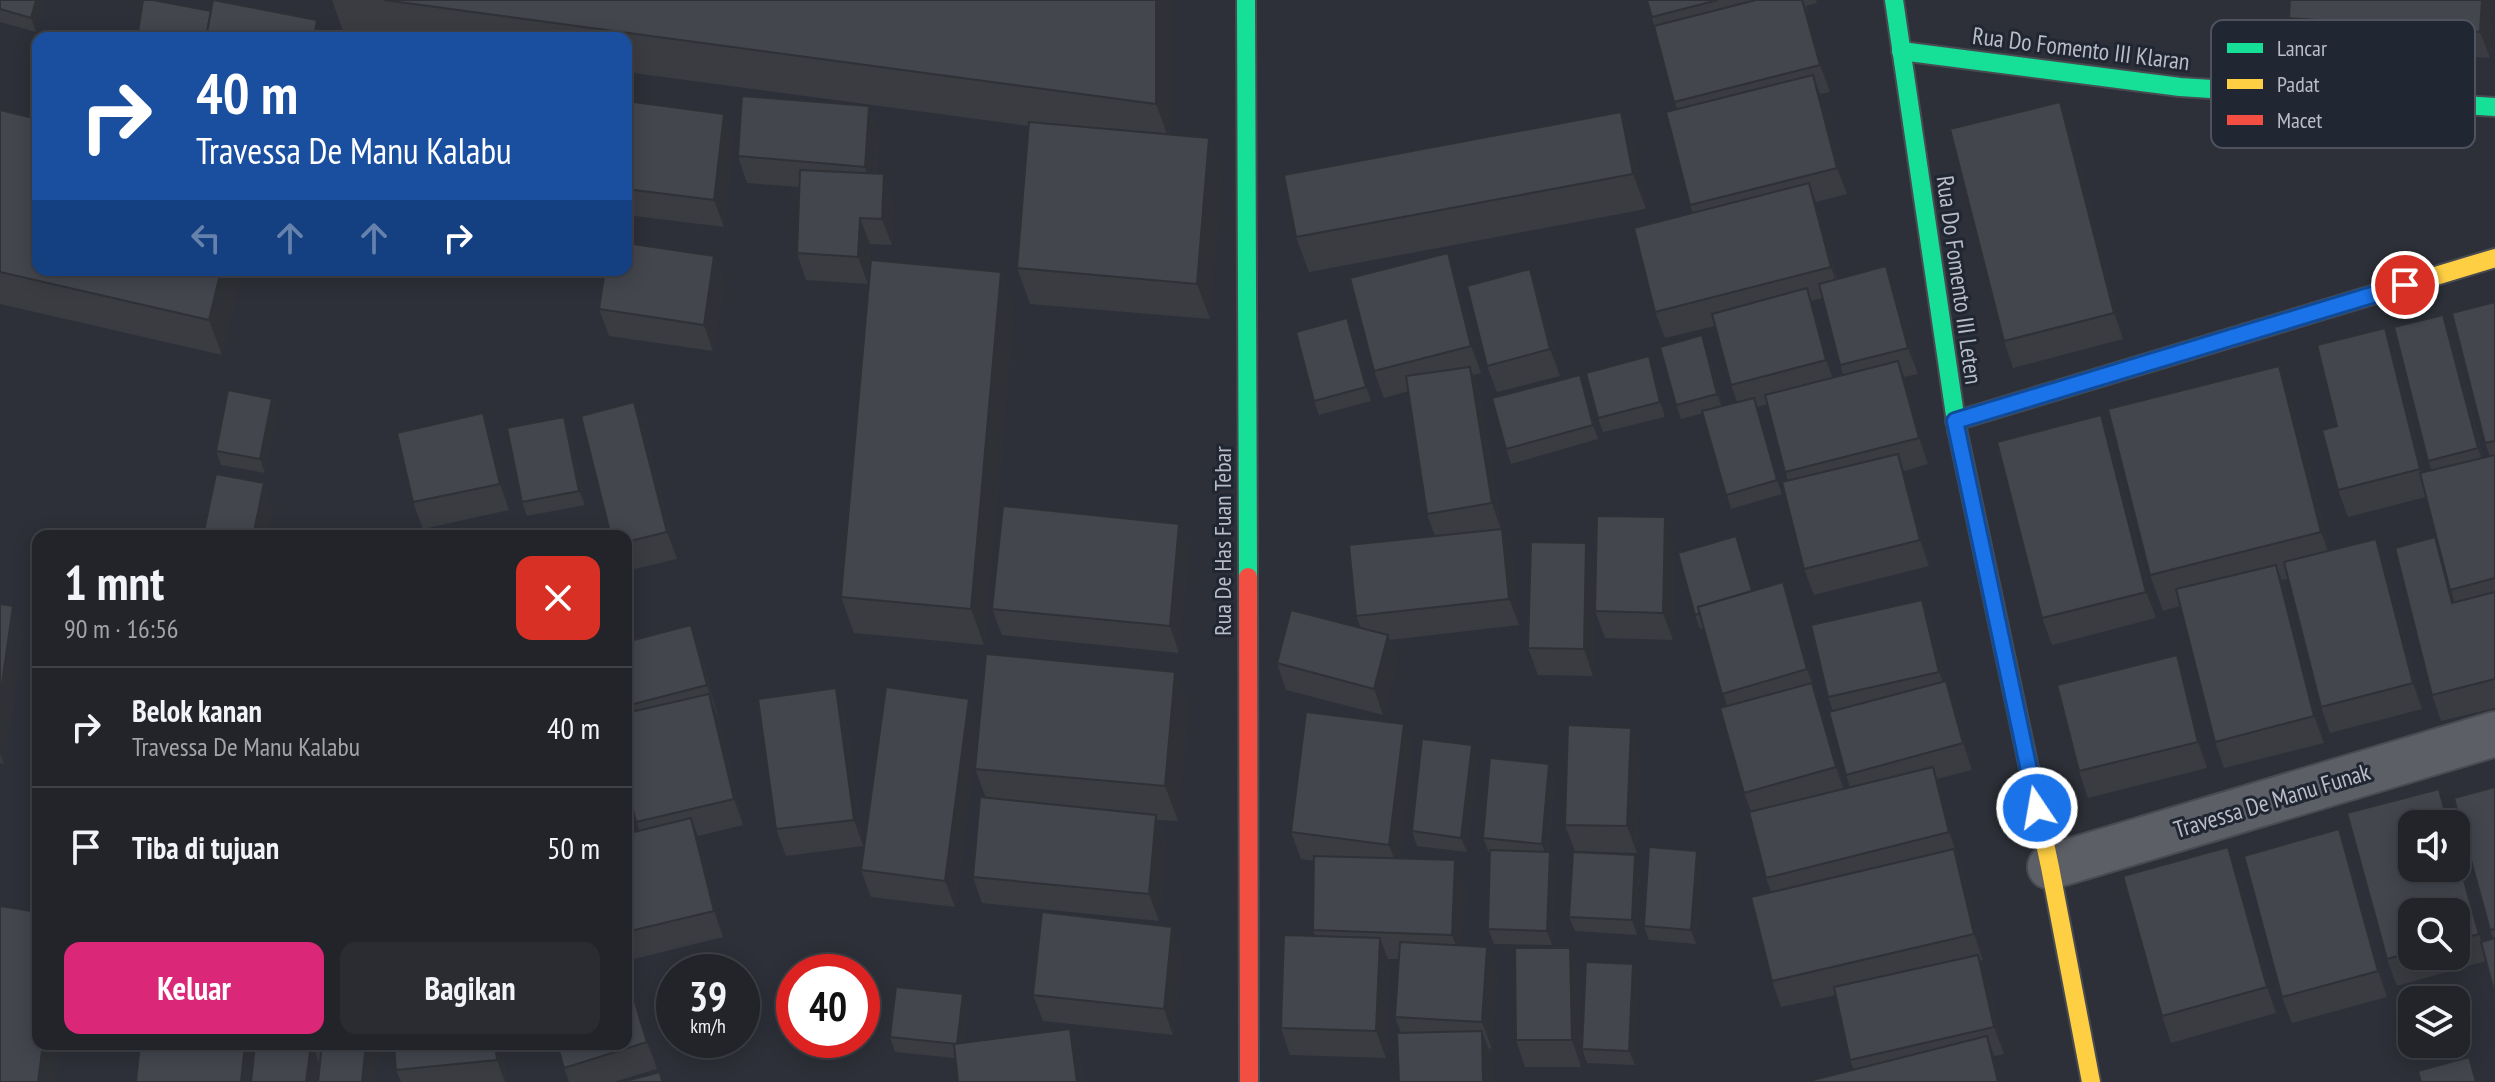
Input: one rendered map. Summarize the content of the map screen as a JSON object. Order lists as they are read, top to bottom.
{
  "streets": {
    "street": [
      "Rua Do Fomento III Klaran",
      "Rua Do Fomento III Leten",
      "Rua De Has Fuan Tebar",
      "Travessa De Manu Funak"
    ]
  },
  "crossings": [
    ["Rua Do Fomento III Klaran", "Rua Do Fomento III Leten"],
    ["Rua Do Fomento III Leten", "Travessa De Manu Funak"]
  ],
  "legend": ["Lancar", "Padat", "Macet"],
  "page": {
    "turn": ["40 m", "Travessa De Manu Kalabu"],
    "heading": ["1 mnt", "90 m · 16:56"],
    "list": [
      {
        "name": "Belok kanan",
        "note": "Travessa De Manu Kalabu",
        "value": "40 m"
      },
      {
        "name": "Tiba di tujuan",
        "value": "50 m"
      }
    ],
    "buttons": ["Keluar", "Bagikan"],
    "speed": "39 km/h",
    "limit": "40"
  }
}
